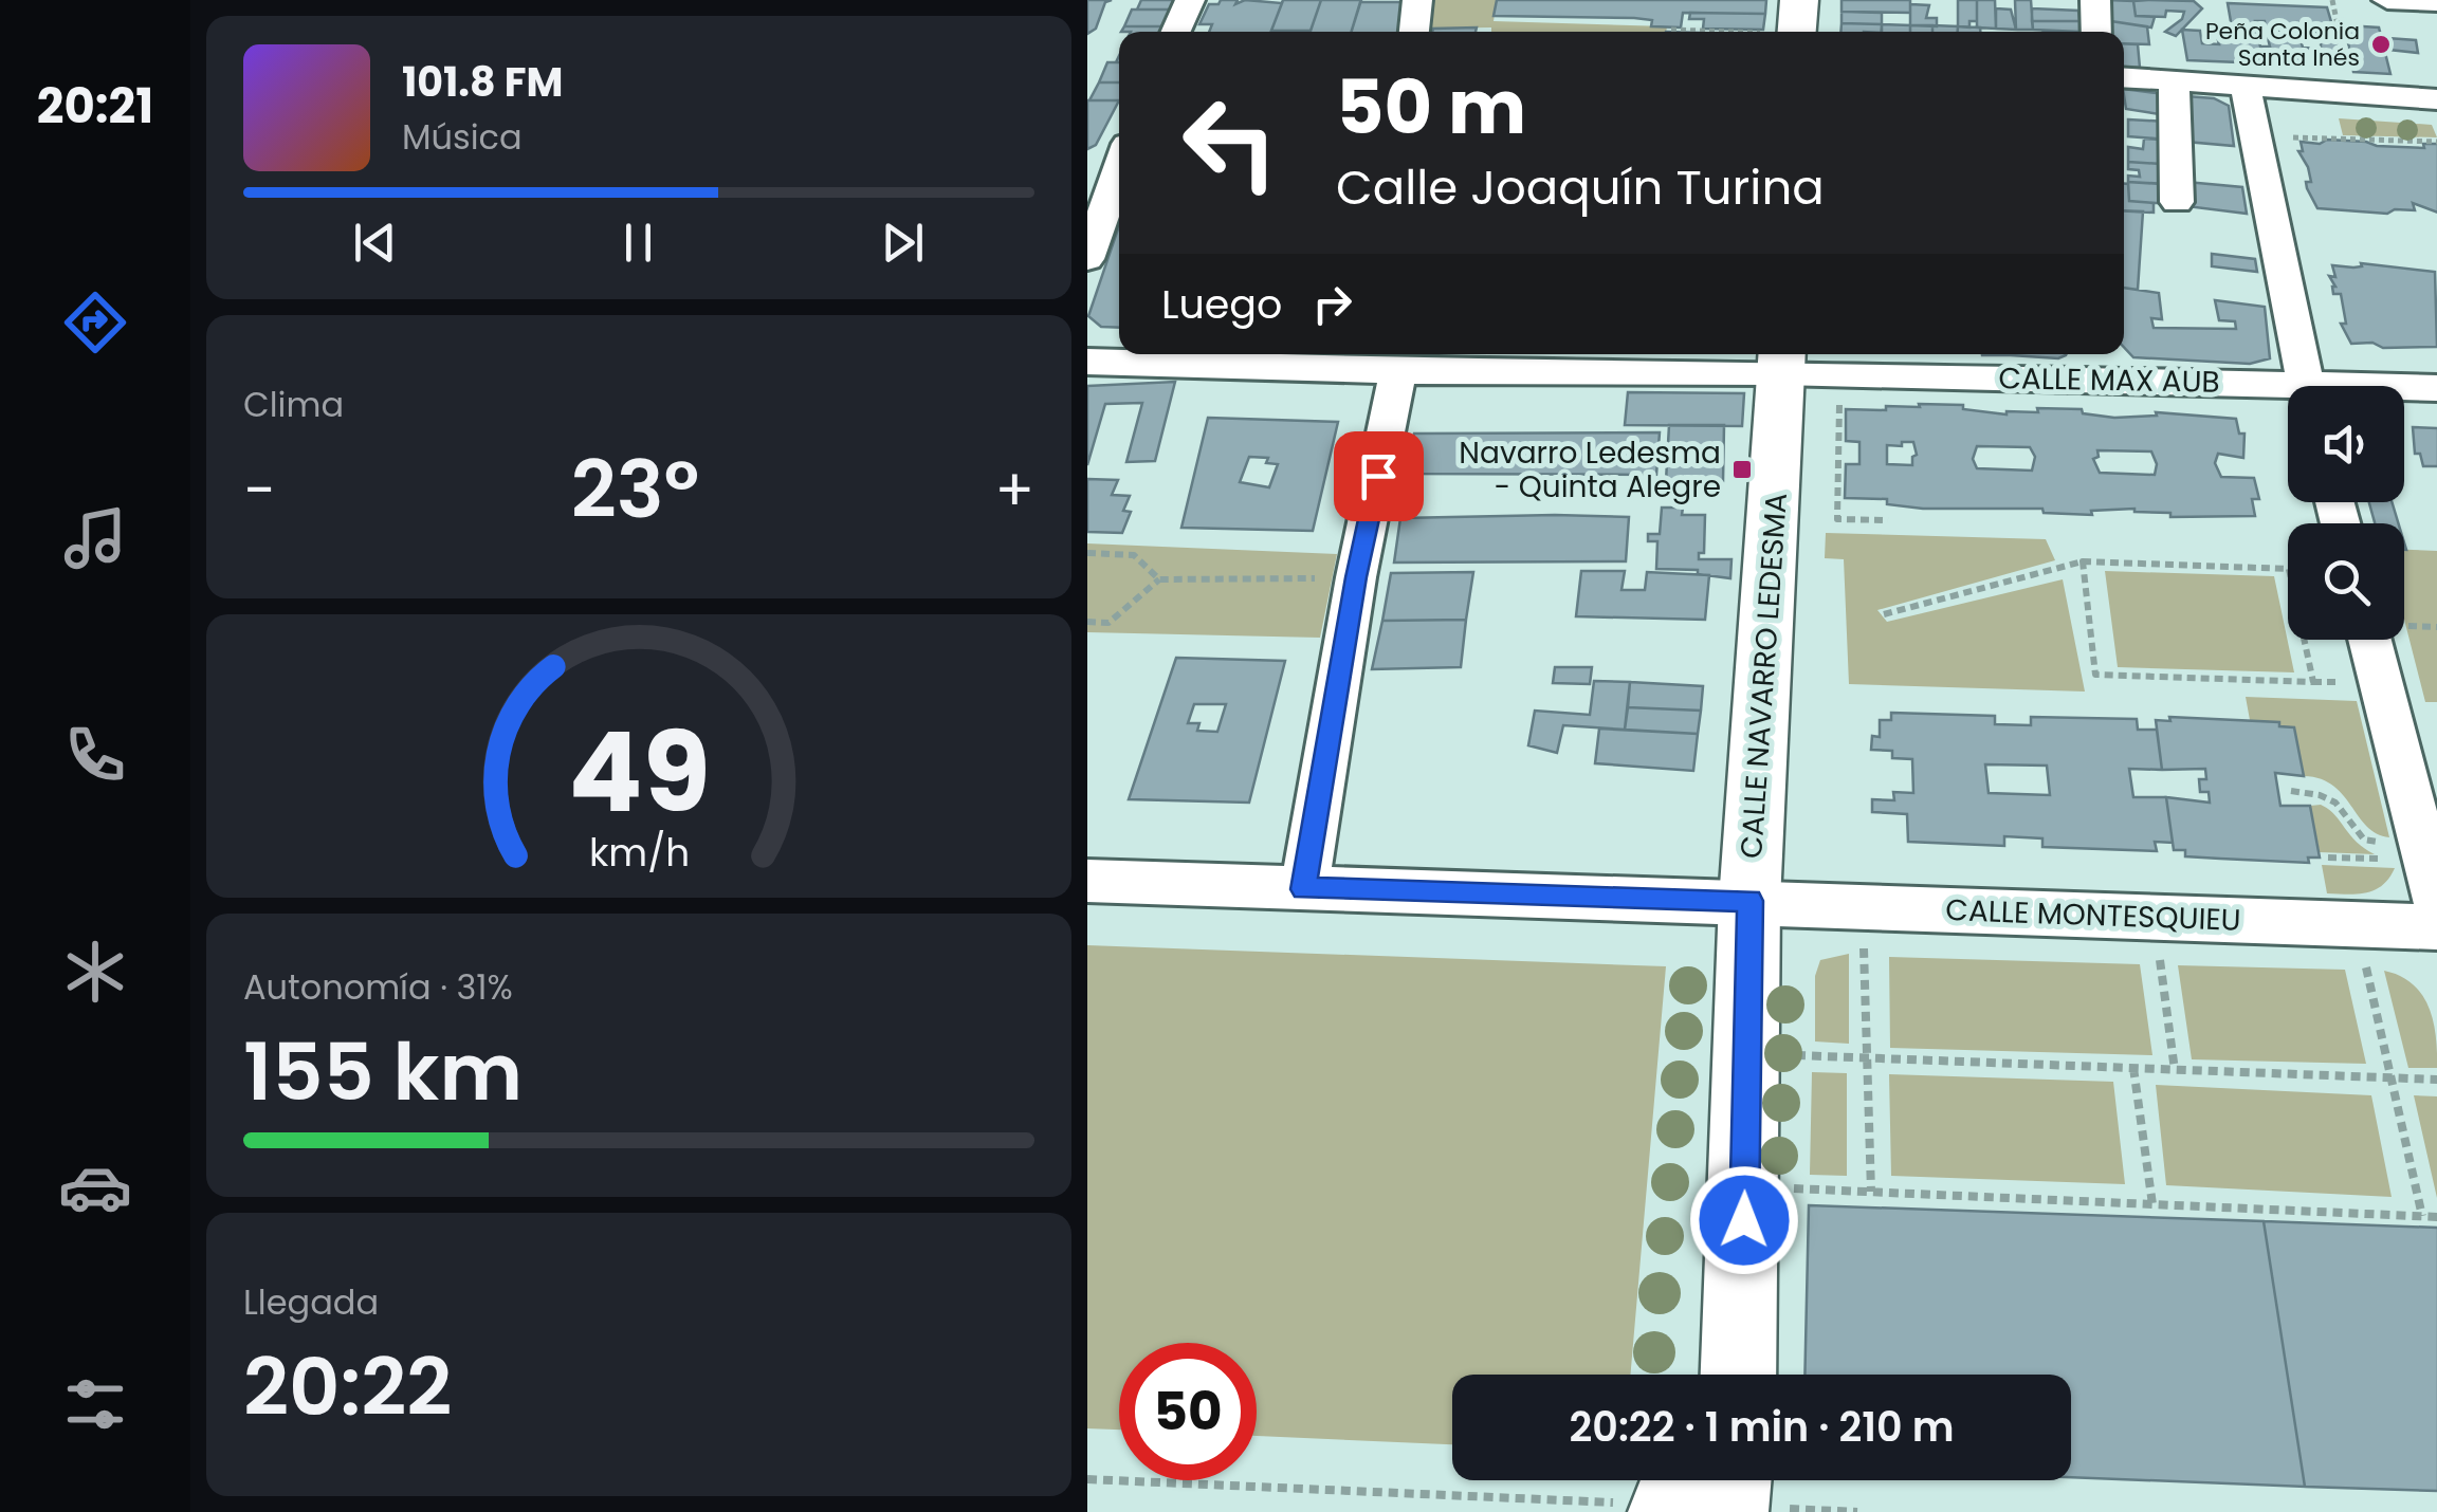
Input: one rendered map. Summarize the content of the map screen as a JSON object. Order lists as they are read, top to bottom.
{
  "streets": {
    "main road": ["CALLE NAVARRO LEDESMA"],
    "street": ["CALLE MAX AUB", "CALLE MONTESQUIEU"]
  },
  "crossings": [
    ["CALLE MAX AUB", "CALLE NAVARRO LEDESMA"],
    ["CALLE NAVARRO LEDESMA", "CALLE MONTESQUIEU"]
  ],
  "places": {
    "other": ["Peña Colonia Santa Inés"],
    "transit": ["Navarro Ledesma - Quinta Alegre"]
  },
  "page": {
    "tabs": "20:21",
    "turn": ["50 m", "Calle Joaquín Turina"],
    "song": ["101.8 FM", "Música"],
    "then": "Luego",
    "tile": [
      "Clima",
      ["Autonomía · 31%", "155 km"],
      ["Llegada", "20:22"]
    ],
    "heat": ["−", "23°", "+"],
    "limit": "50",
    "trip": "20:22 · 1 min · 210 m",
    "gauge": ["49", "km/h"]
  }
}
